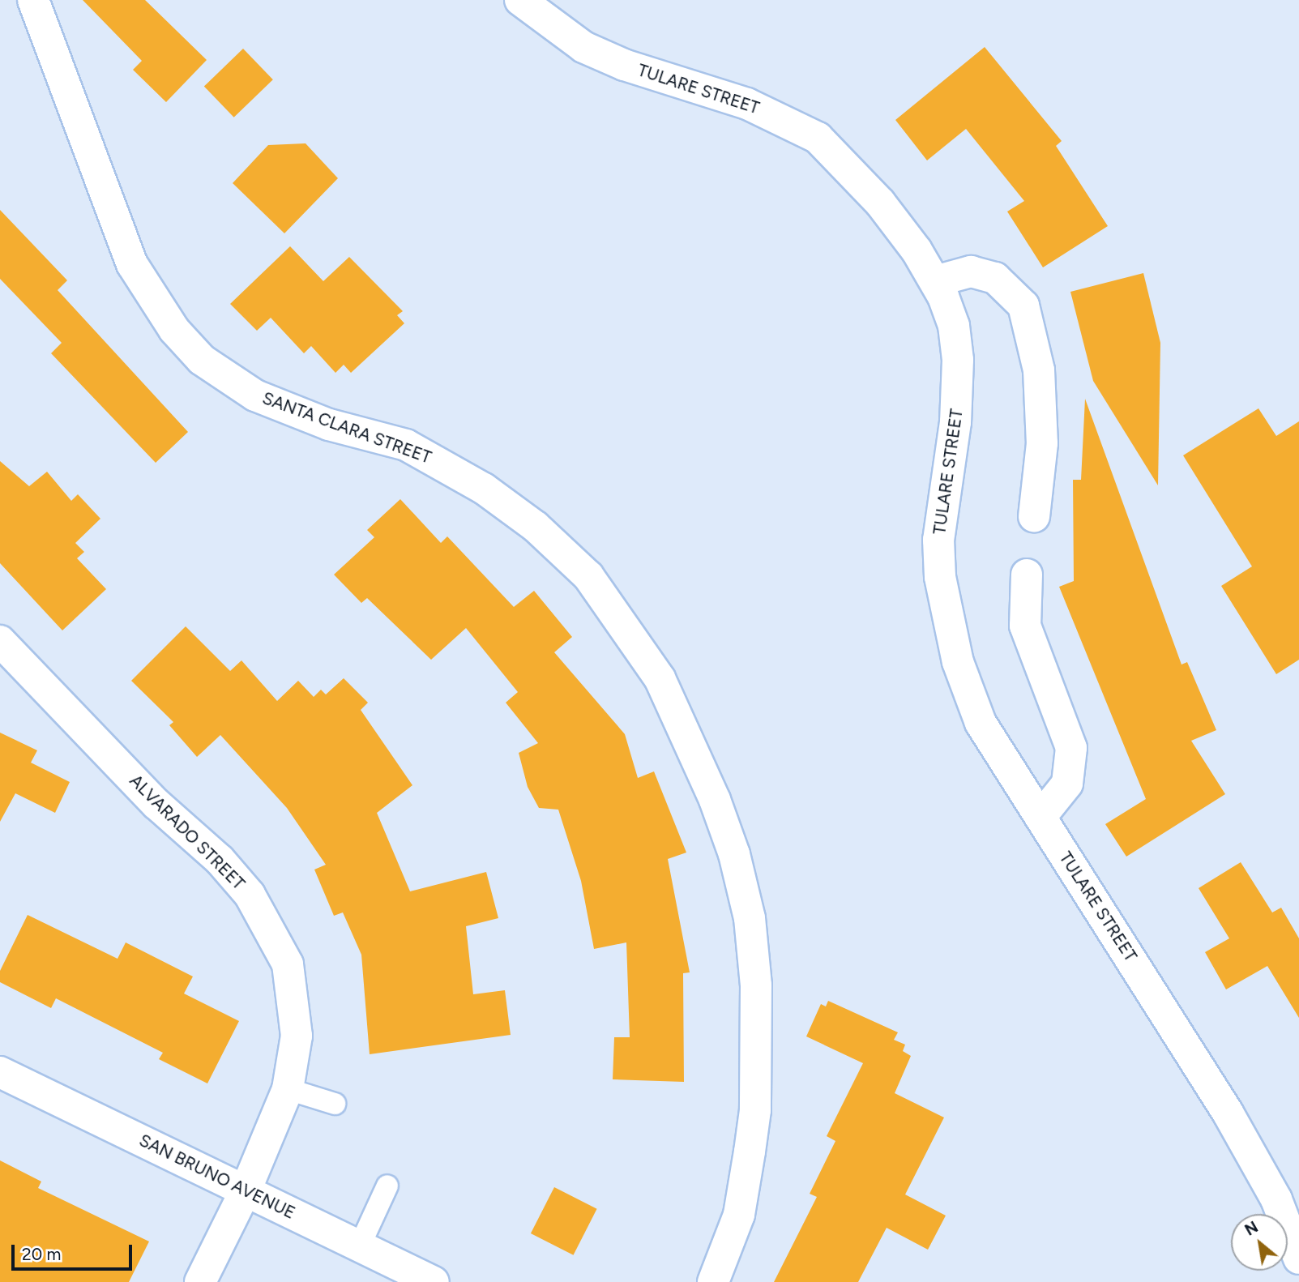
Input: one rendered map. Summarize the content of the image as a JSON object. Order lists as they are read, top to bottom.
{
  "streets": {
    "street": [
      "TULARE STREET",
      "SANTA CLARA STREET",
      "ALVARADO STREET",
      "SAN BRUNO AVENUE"
    ]
  },
  "crossings": [
    ["ALVARADO STREET", "SAN BRUNO AVENUE"]
  ],
  "scale_bar": "20 m",
  "north": "top left"
}
